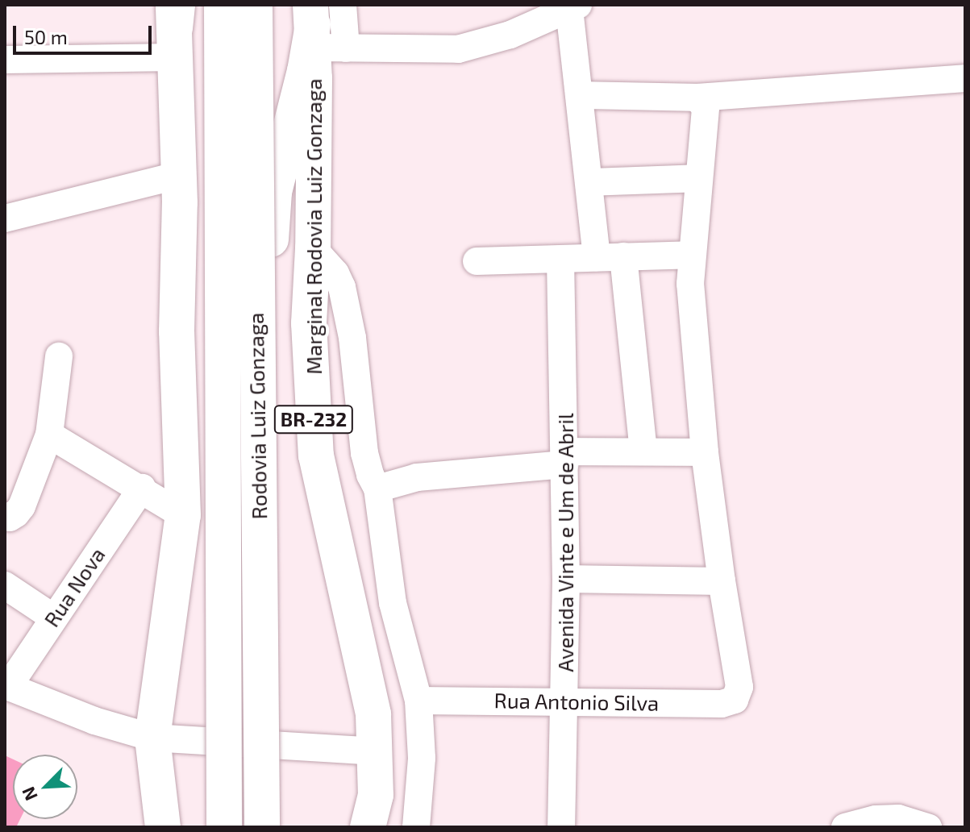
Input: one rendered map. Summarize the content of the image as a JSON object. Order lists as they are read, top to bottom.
{
  "streets": {
    "main road": ["Marginal Rodovia Luiz Gonzaga", "Rodovia Luiz Gonzaga", "BR-232"],
    "street": ["Avenida Vinte e Um de Abril", "Rua Nova", "Rua Antonio Silva"]
  },
  "crossings": [
    ["Avenida Vinte e Um de Abril", "Rua Antonio Silva"]
  ],
  "scale_bar": "50 m",
  "north": "bottom left"
}
